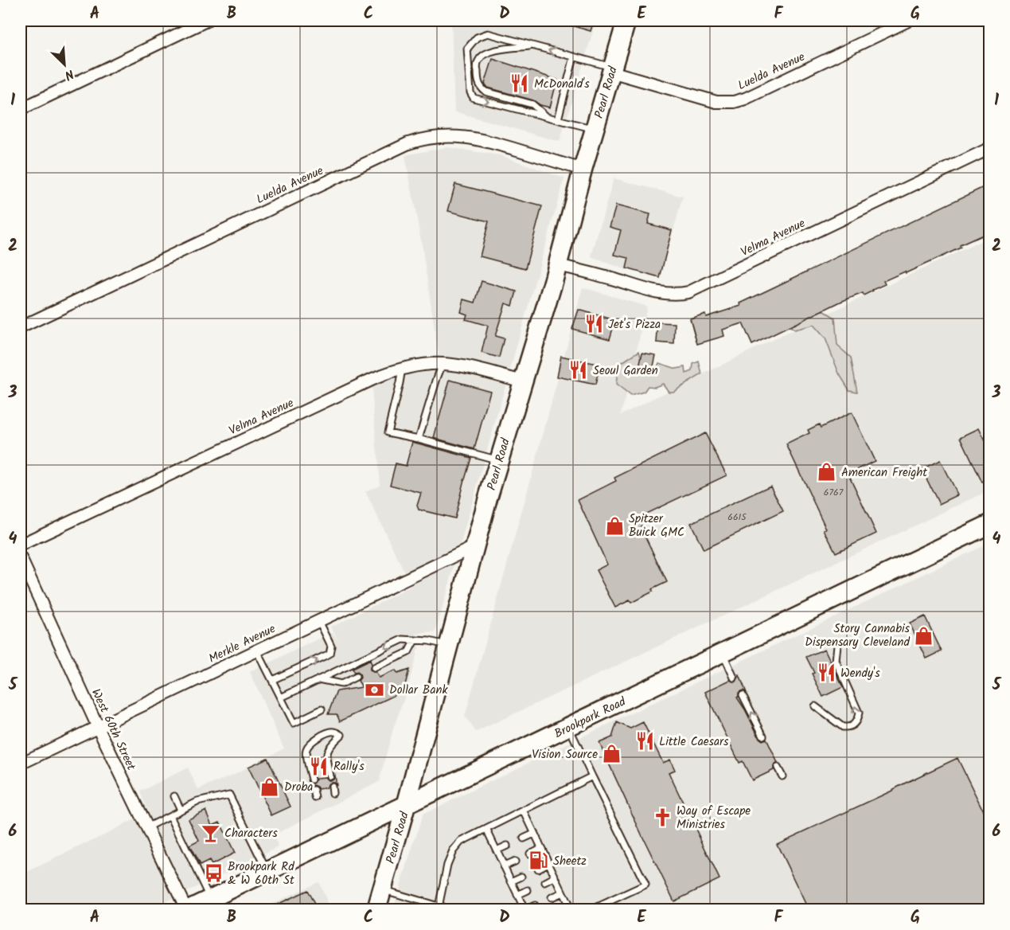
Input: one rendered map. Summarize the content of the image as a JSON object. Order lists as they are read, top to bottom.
{
  "streets": {
    "main road": ["Pearl Road", "Brookpark Road"],
    "street": [
      "Luelda Avenue",
      "Velma Avenue",
      "Merkle Avenue",
      "West 60th Street"
    ]
  },
  "crossings": [
    ["Luelda Avenue", "Pearl Road"],
    ["Pearl Road", "Velma Avenue"],
    ["Pearl Road", "Merkle Avenue"],
    ["Pearl Road", "Brookpark Road"],
    ["Merkle Avenue", "West 60th Street"],
    ["Brookpark Road", "West 60th Street"]
  ],
  "places": {
    "restaurant": [
      "McDonald's",
      "Jet's Pizza",
      "Seoul Garden",
      "Wendy's",
      "Little Caesars",
      "Rally's"
    ],
    "shop": [
      "American Freight",
      "Spitzer Buick GMC",
      "Story Cannabis Dispensary Cleveland",
      "Vision Source",
      "Droba"
    ],
    "bank": ["Dollar Bank"],
    "church": ["Way of Escape Ministries"],
    "bar": ["Characters"],
    "fuel station": ["Sheetz"],
    "bus stop": ["Brookpark Rd & W 60th St"]
  },
  "house_numbers": ["6767", "6615"],
  "north": "bottom right",
  "grid": {
    "columns": [
      "A",
      "B",
      "C",
      "D",
      "E",
      "F",
      "G"
    ],
    "rows": [
      "1",
      "2",
      "3",
      "4",
      "5",
      "6"
    ]
  }
}
